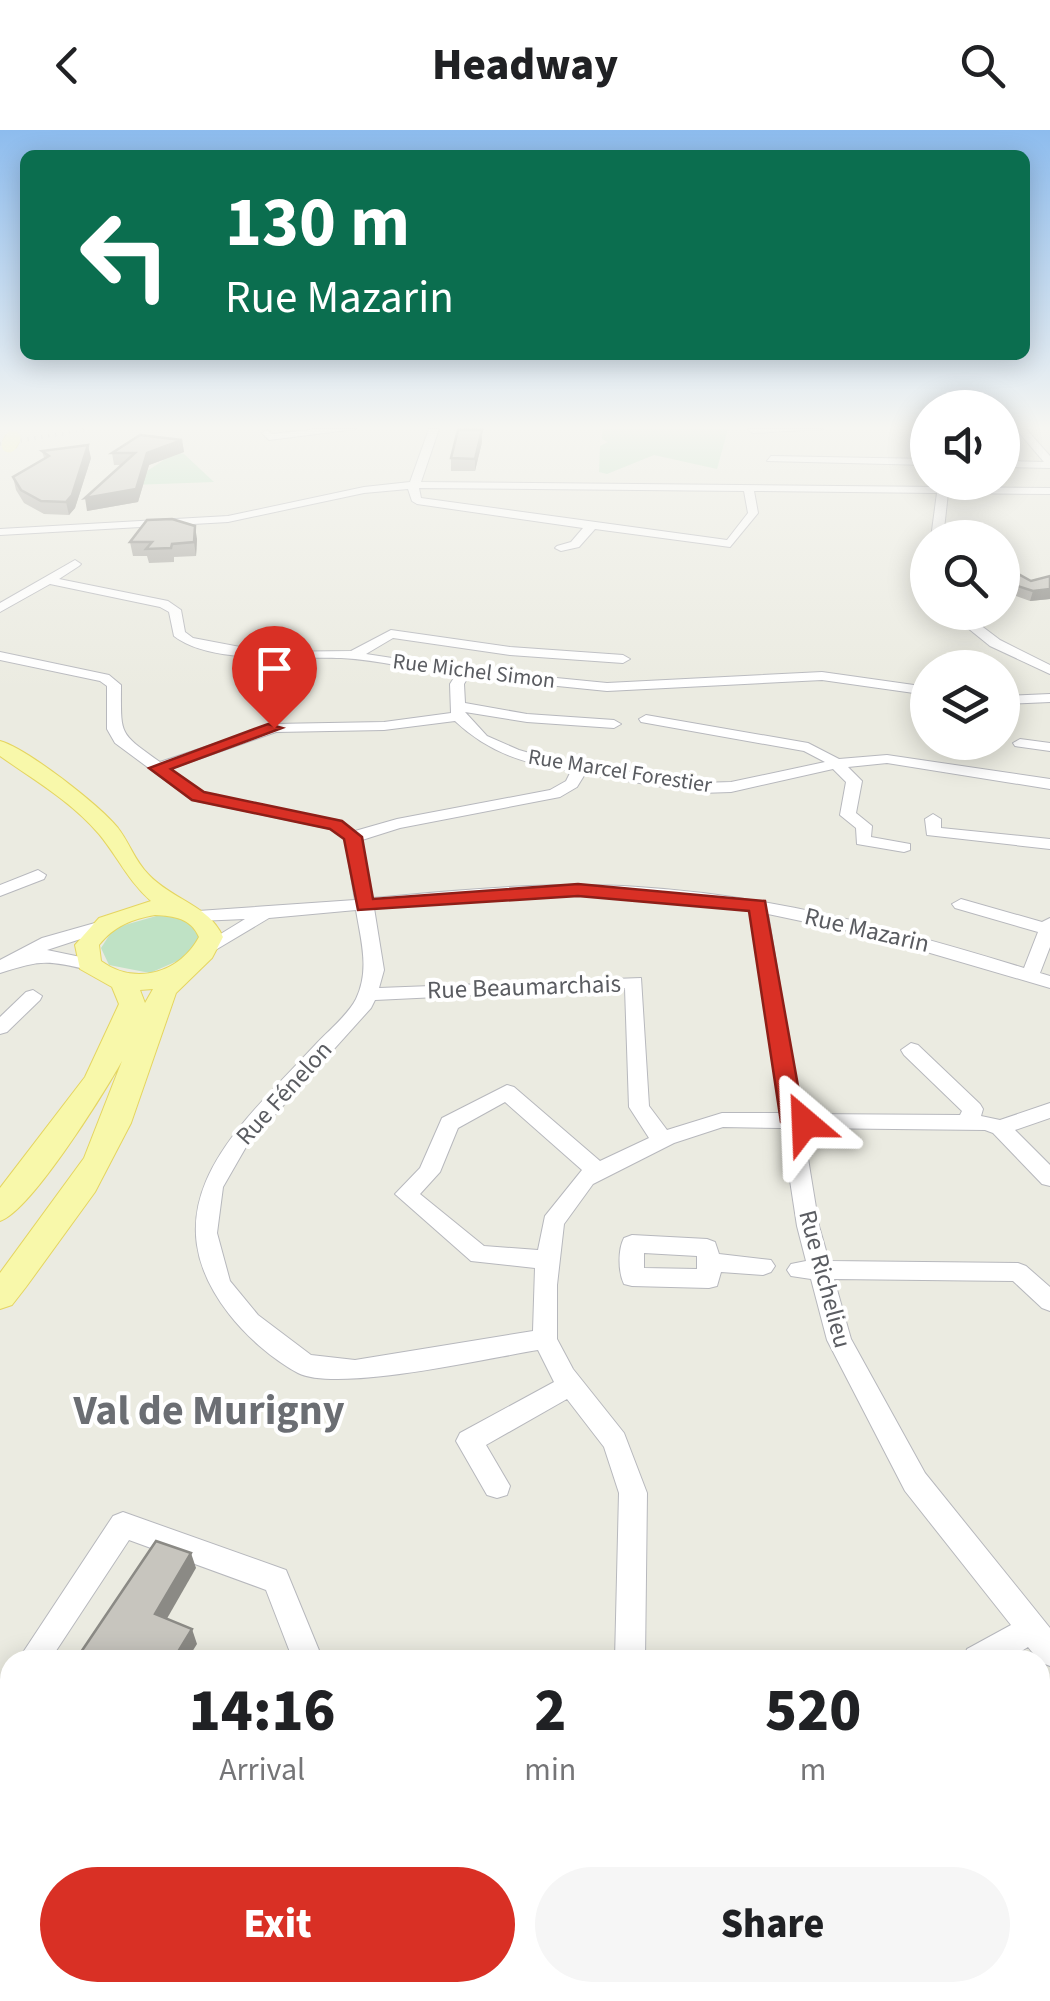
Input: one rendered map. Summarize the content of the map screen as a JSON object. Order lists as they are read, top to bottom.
{
  "streets": {
    "street": [
      "Rue Michel Simon",
      "Rue Marcel Forestier",
      "Rue Mazarin",
      "Rue Beaumarchais",
      "Rue Fénelon",
      "Rue Richelieu"
    ]
  },
  "crossings": [
    ["Rue Mazarin", "Rue Richelieu"],
    ["Rue Beaumarchais", "Rue Fénelon"]
  ],
  "districts": ["Val de Murigny"],
  "page": {
    "header": "Headway",
    "turn": ["130 m", "Rue Mazarin"],
    "eta": [
      "14:16",
      "Arrival",
      "2",
      "min",
      "520",
      "m"
    ],
    "buttons": ["Exit", "Share"]
  }
}
